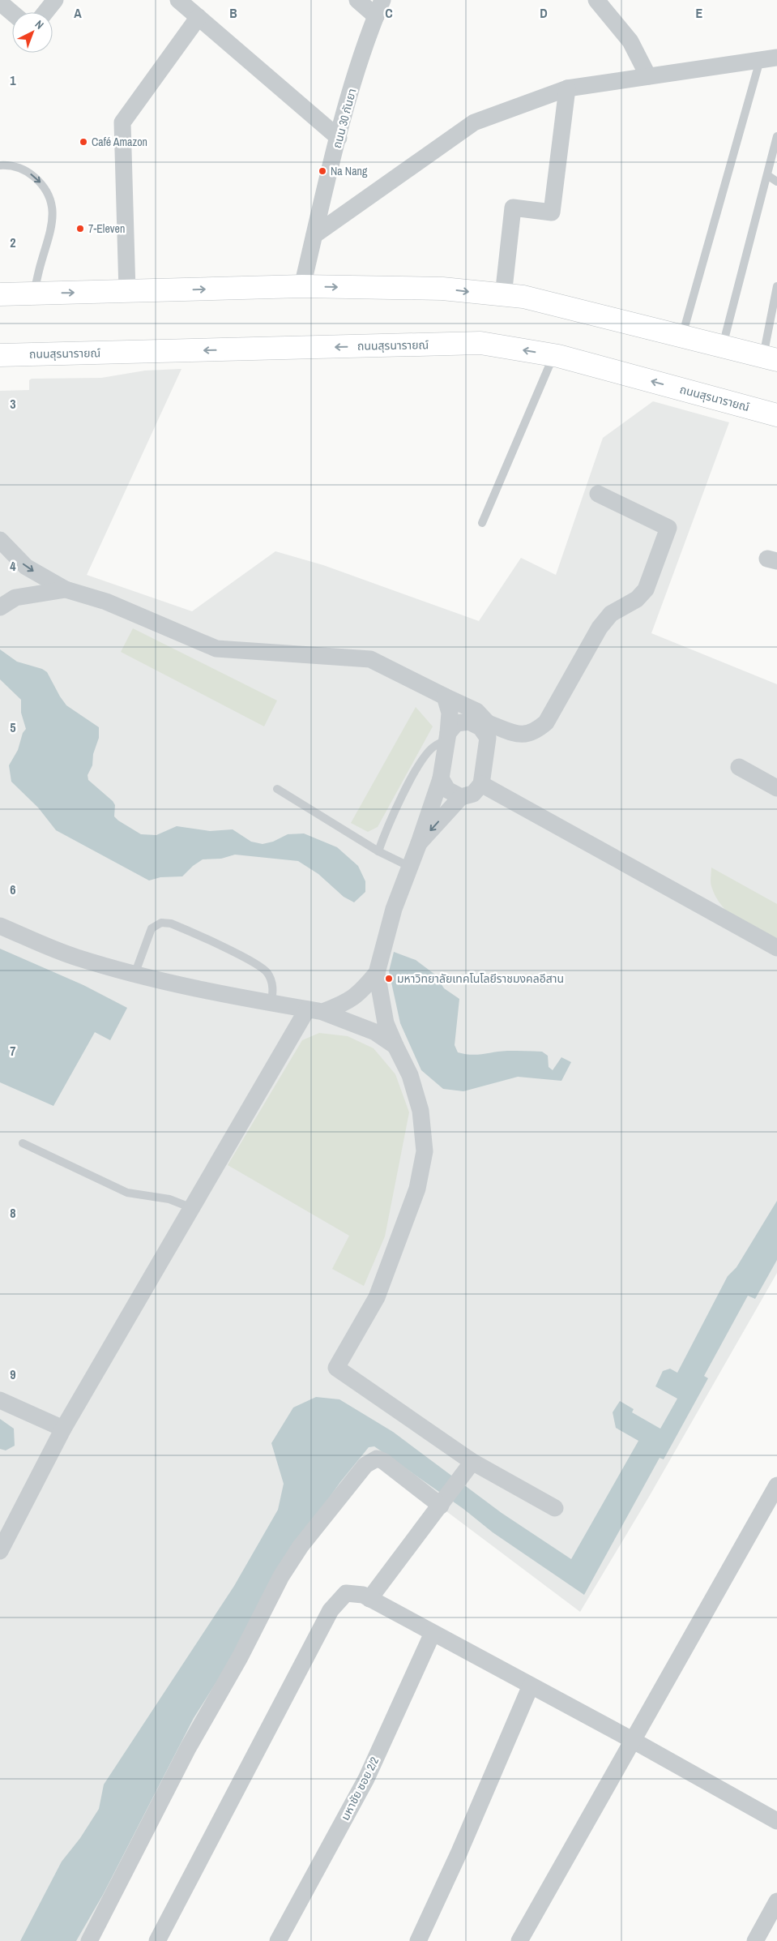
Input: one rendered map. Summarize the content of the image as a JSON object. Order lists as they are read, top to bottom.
{
  "streets": {
    "main road": ["ถนนสุรนารายณ์"],
    "street": ["ถนน 30 กันยา", "มหาชัย ซอย 2/2"]
  },
  "places": [
    "Café Amazon",
    "Na Nang",
    "7-Eleven",
    "มหาวิทยาลัยเทคโนโลยีราชมงคลอีสาน"
  ],
  "north": "top right",
  "grid": {
    "columns": [
      "A",
      "B",
      "C",
      "D",
      "E"
    ],
    "rows": [
      "1",
      "2",
      "3",
      "4",
      "5",
      "6",
      "7",
      "8",
      "9"
    ]
  }
}
